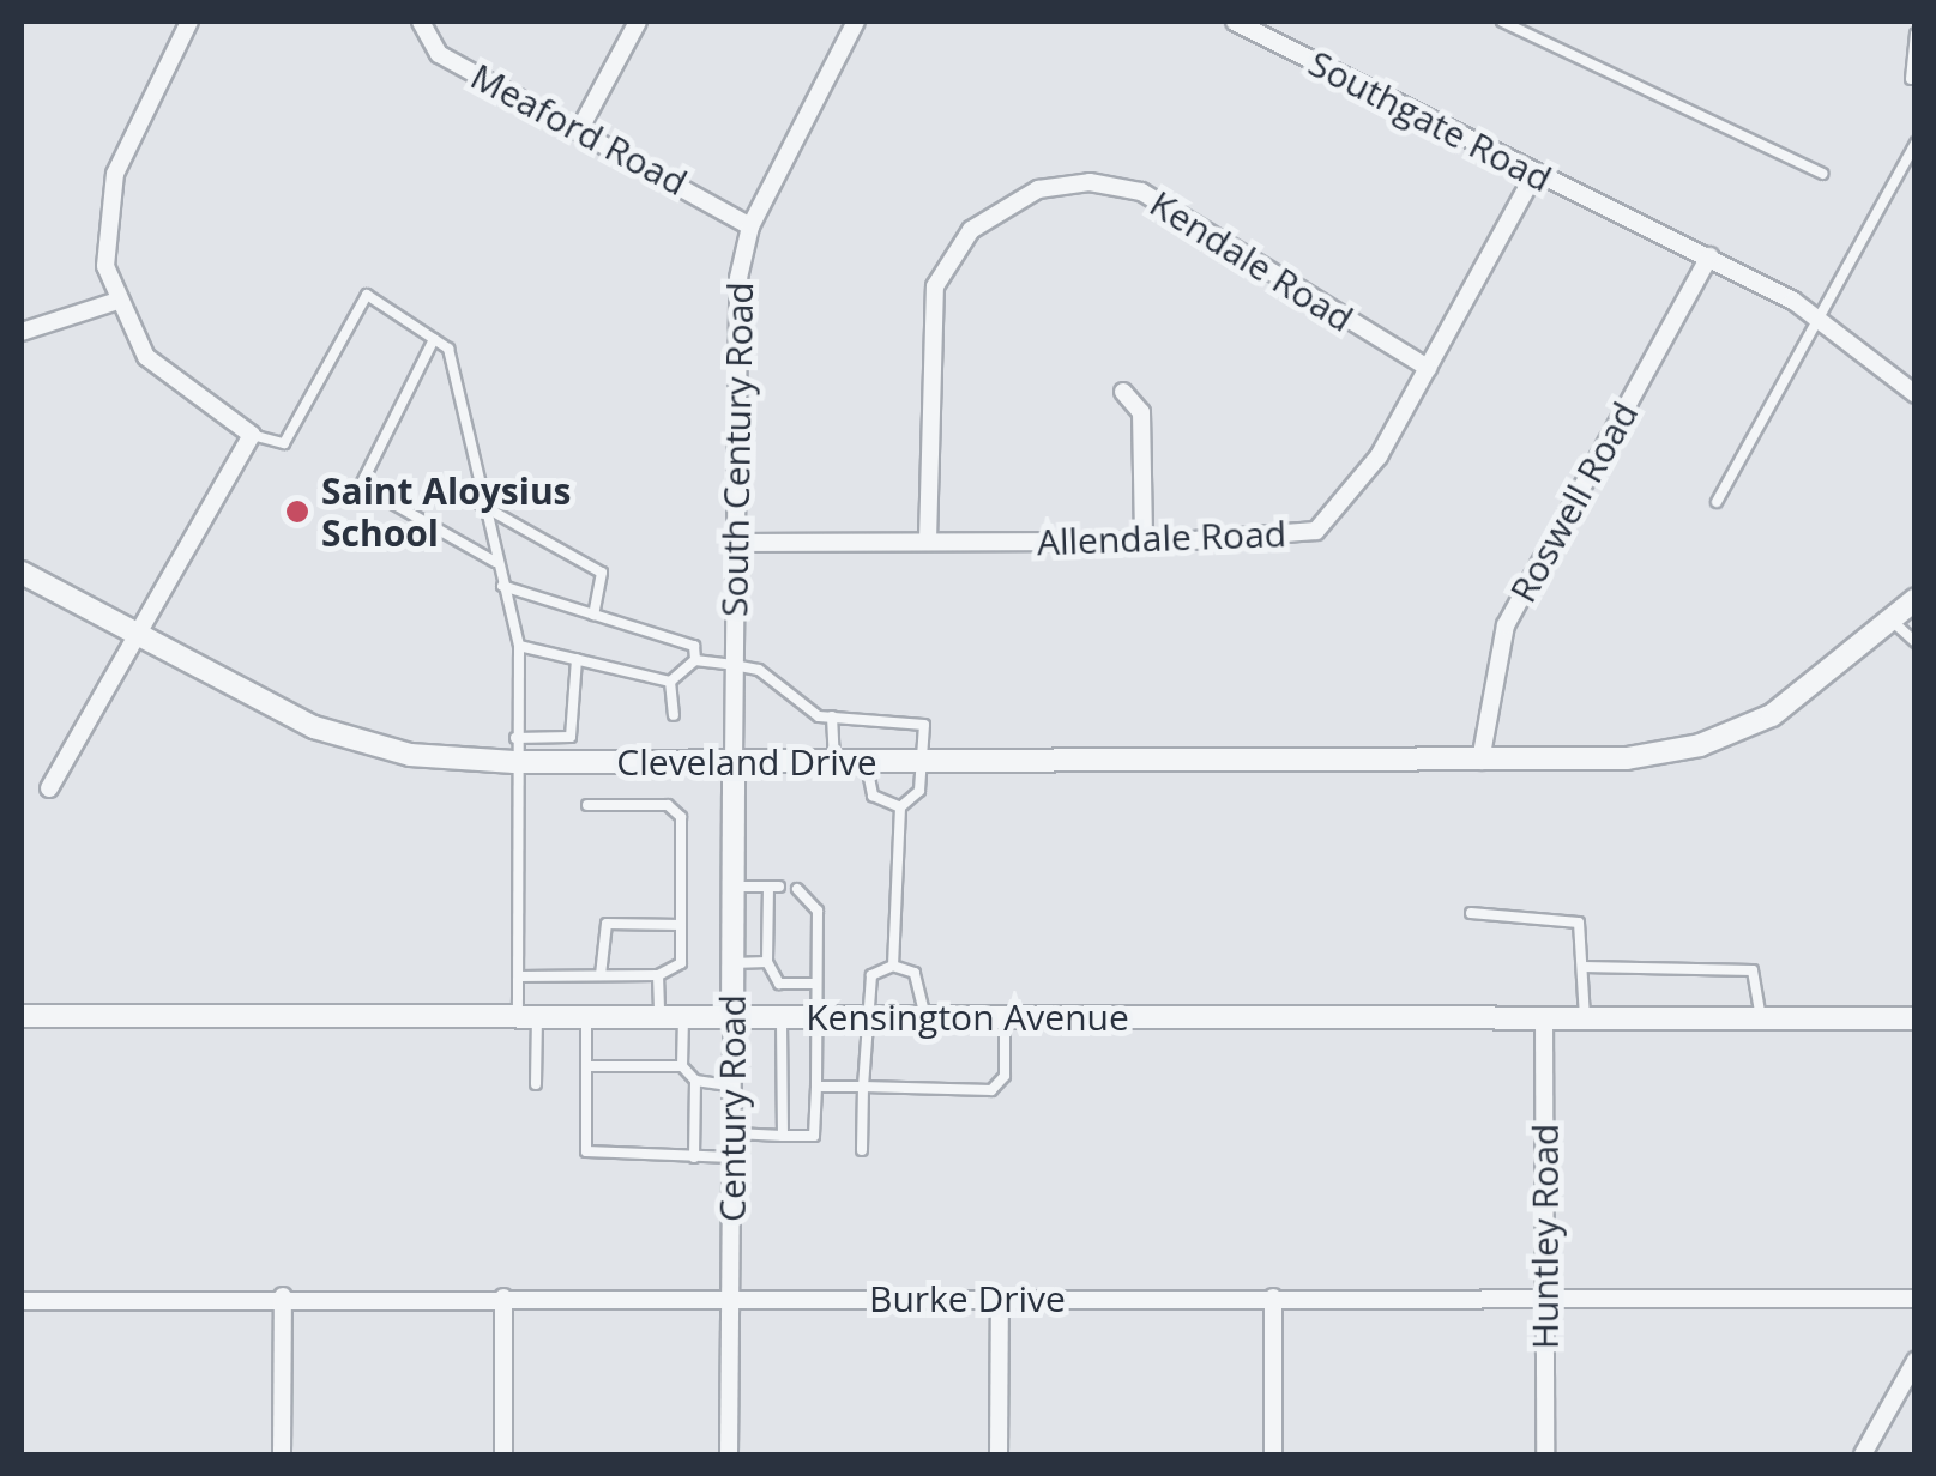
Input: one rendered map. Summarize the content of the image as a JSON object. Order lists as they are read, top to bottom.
{
  "streets": {
    "street": [
      "Southgate Road",
      "Meaford Road",
      "Kendale Road",
      "South Century Road",
      "Roswell Road",
      "Allendale Road",
      "Cleveland Drive",
      "Kensington Avenue",
      "Century Road",
      "Huntley Road",
      "Burke Drive"
    ]
  },
  "crossings": [
    ["Southgate Road", "Roswell Road"],
    ["Southgate Road", "Allendale Road"],
    ["Meaford Road", "South Century Road"],
    ["Kendale Road", "Allendale Road"],
    ["South Century Road", "Allendale Road"],
    ["South Century Road", "Cleveland Drive"],
    ["South Century Road", "Century Road"],
    ["Roswell Road", "Cleveland Drive"],
    ["Cleveland Drive", "Century Road"],
    ["Kensington Avenue", "Century Road"],
    ["Kensington Avenue", "Huntley Road"],
    ["Century Road", "Burke Drive"],
    ["Huntley Road", "Burke Drive"]
  ],
  "places": ["Saint Aloysius School"]
}
